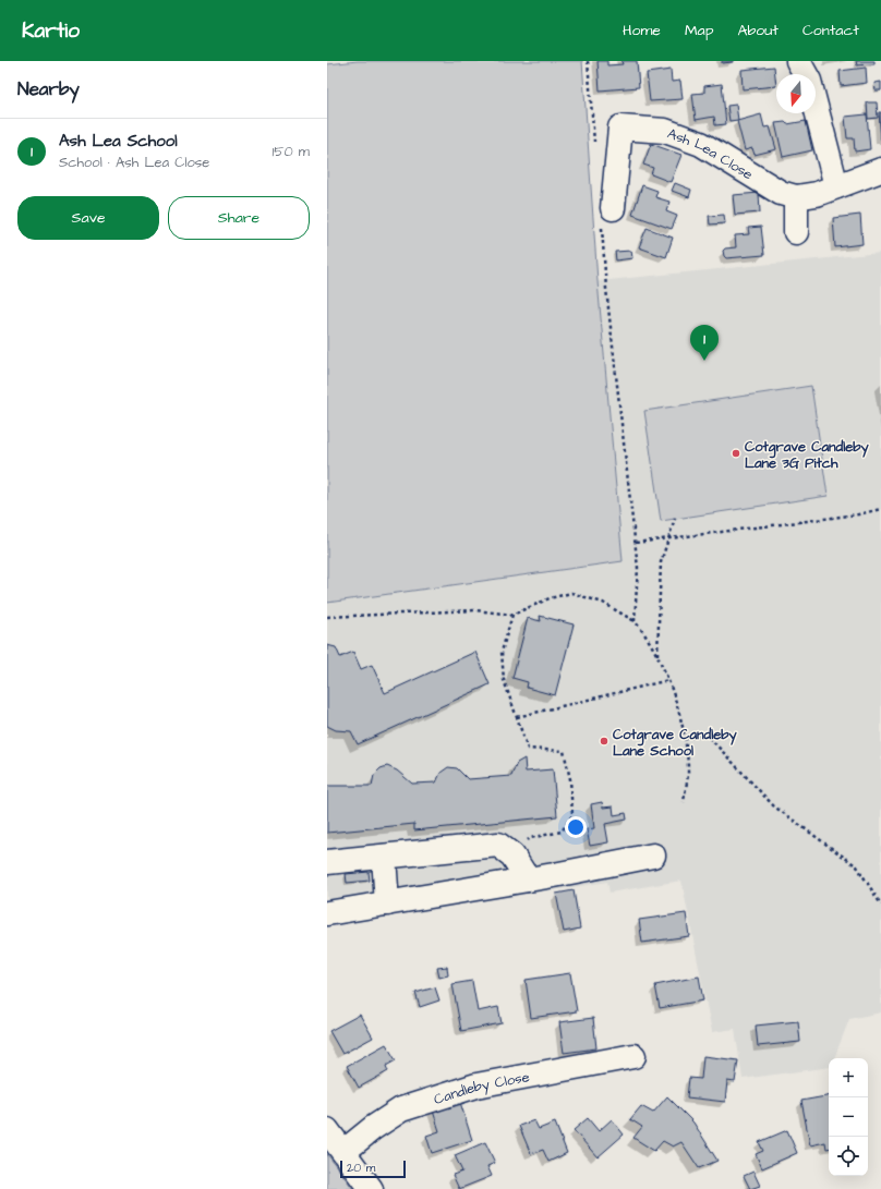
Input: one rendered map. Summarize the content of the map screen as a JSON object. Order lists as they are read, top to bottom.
{
  "streets": {
    "street": ["Ash Lea Close", "Candleby Close"]
  },
  "places": ["Cotgrave Candleby Lane 3G Pitch", "Cotgrave Candleby Lane School"],
  "scale_bar": "20 m",
  "north": "bottom",
  "page": {
    "header": "Kartio",
    "nav": [
      "Home",
      "Map",
      "About",
      "Contact"
    ],
    "heading": "Nearby",
    "list": [
      {
        "mark": "1",
        "name": "Ash Lea School",
        "note": "School · Ash Lea Close",
        "value": "150 m"
      }
    ],
    "buttons": ["Save", "Share"],
    "pins": "1",
    "map_buttons": ["+", "−"],
    "scale": "20 m"
  }
}
